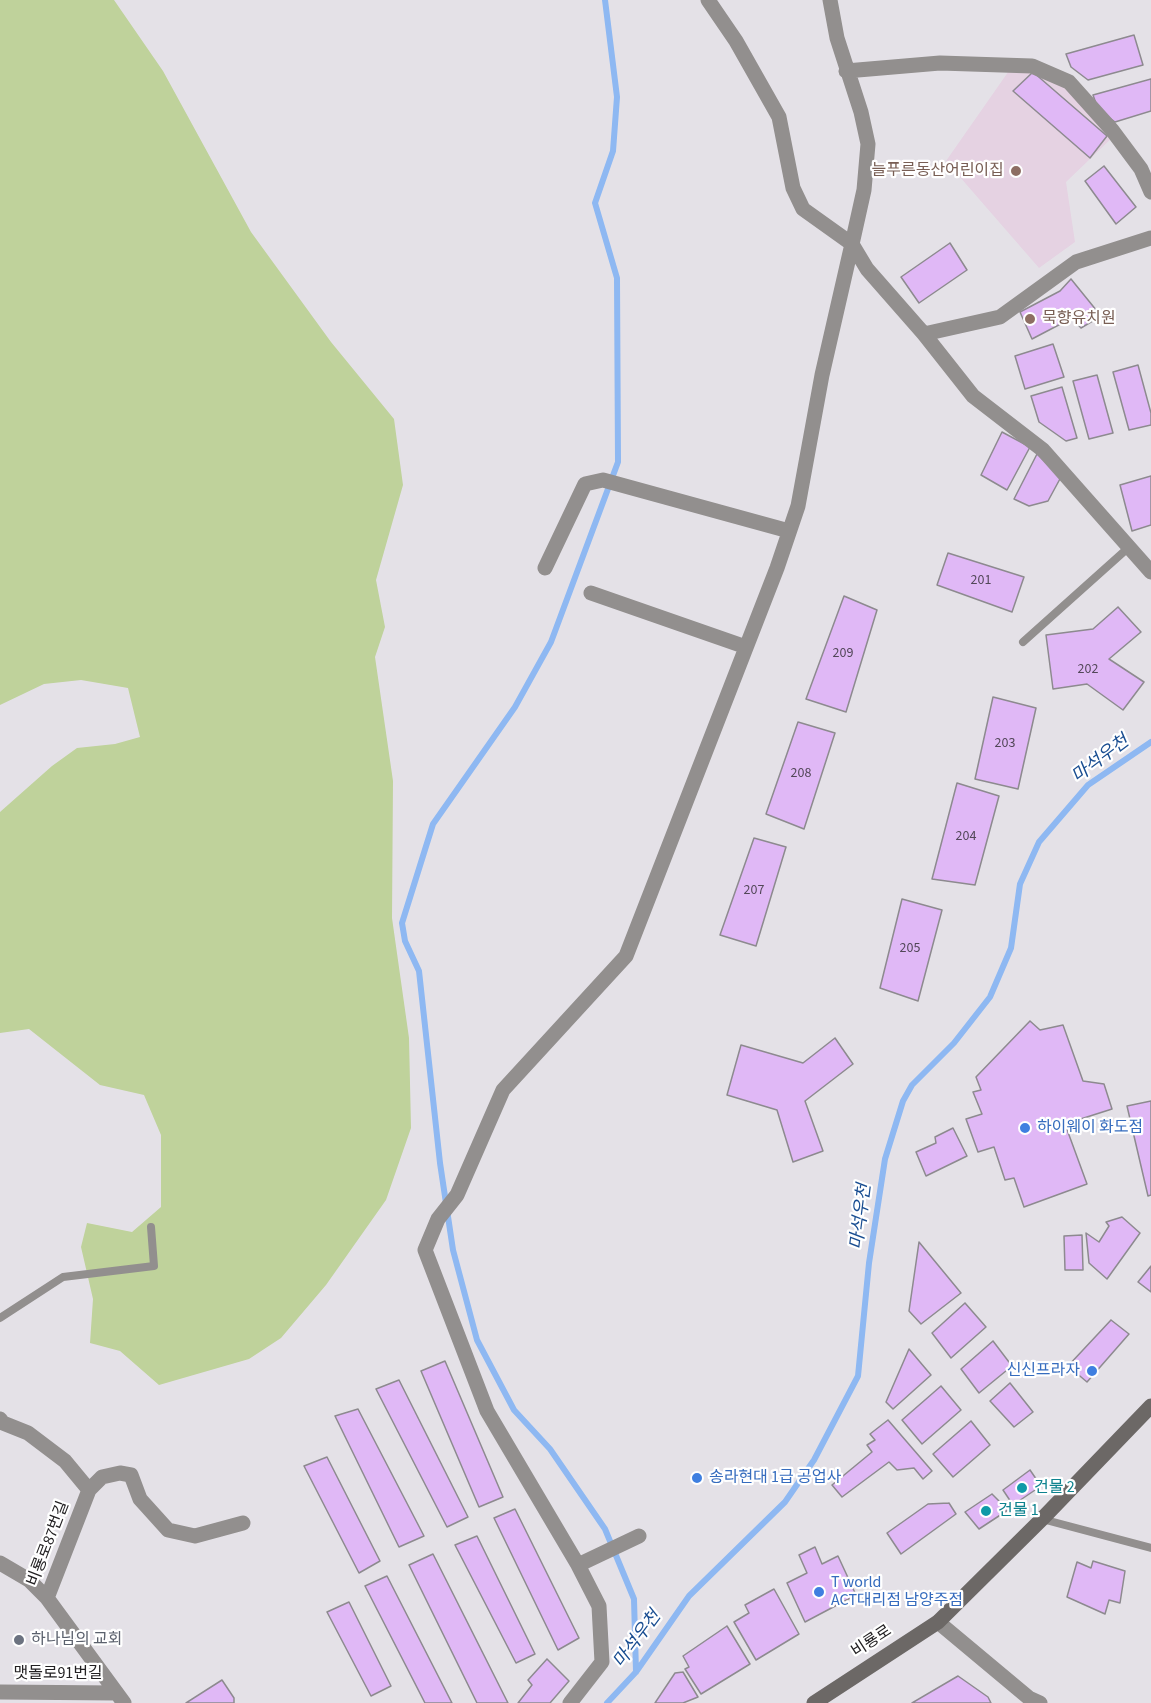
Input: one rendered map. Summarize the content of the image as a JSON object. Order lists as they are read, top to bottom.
{
  "streets": {
    "main road": ["비룡로"],
    "street": ["비룡로87번길", "맷돌로91번길"]
  },
  "crossings": [
    ["비룡로87번길", "맷돌로91번길"]
  ],
  "water": ["마석우천"],
  "places": [
    "늘푸른동산어린이집",
    "묵향유치원",
    "하이웨이 화도점",
    "신신프라자",
    "송라현대 1급 공업사",
    "건물 2",
    "건물 1",
    "T world ACT대리점 남양주점",
    "하나님의 교회"
  ],
  "house_numbers": [
    "201",
    "209",
    "202",
    "203",
    "208",
    "204",
    "207",
    "205"
  ]
}
